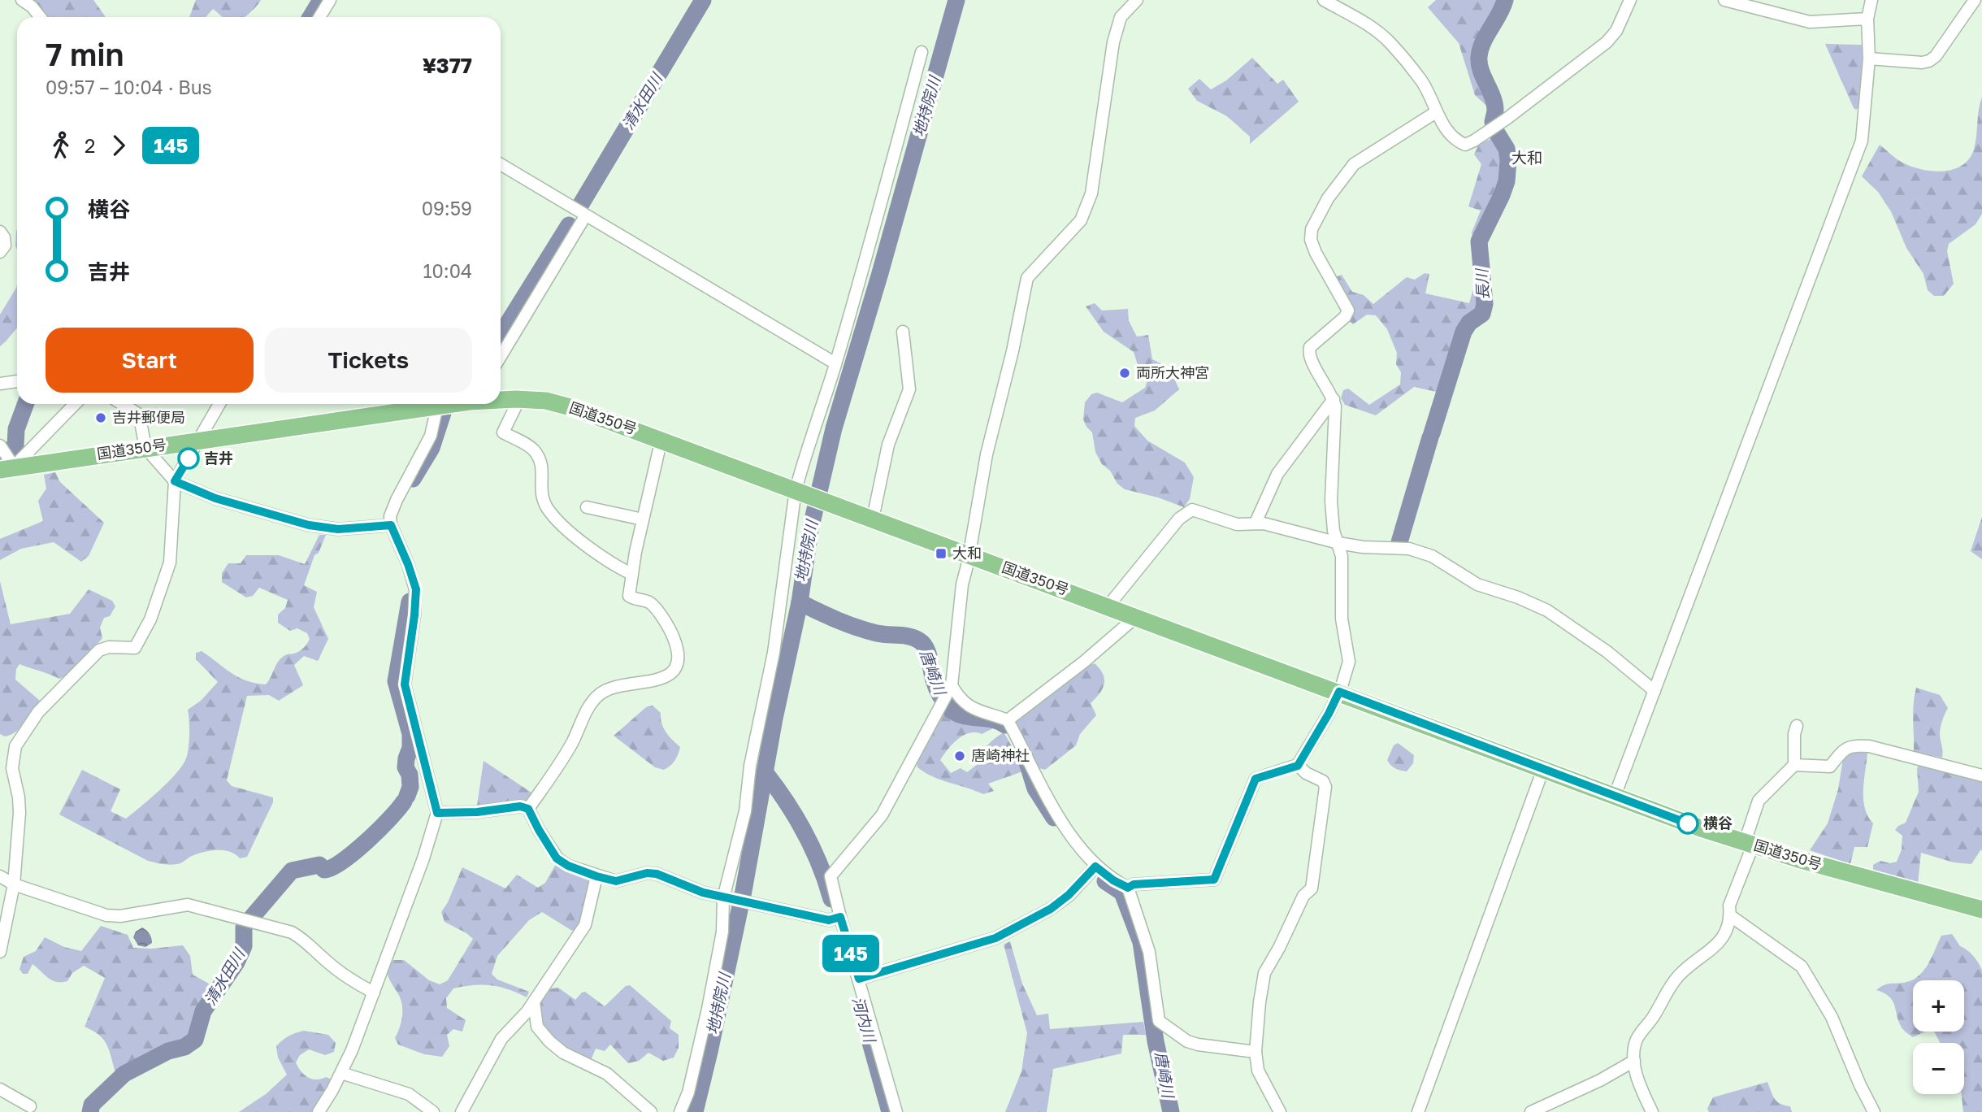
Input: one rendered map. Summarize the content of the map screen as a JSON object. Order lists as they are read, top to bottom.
{
  "streets": {
    "highway": ["国道350号"]
  },
  "districts": ["大和"],
  "water": [
    "清水田川",
    "地持院川",
    "長川",
    "唐崎川",
    "河内川"
  ],
  "places": {
    "other": [
      "両所大神宮",
      "吉井郵便局",
      "吉井",
      "唐崎神社",
      "横谷"
    ],
    "transit": ["大和"]
  },
  "lines": ["bus line 145"],
  "page": {
    "on_map": "145",
    "heading": ["7 min", "09:57 – 10:04 · Bus", "¥377"],
    "legs": ["2", "145"],
    "list": [
      {
        "name": "横谷",
        "value": "09:59"
      },
      {
        "name": "吉井",
        "value": "10:04"
      }
    ],
    "buttons": ["Start", "Tickets"],
    "map_buttons": ["+", "−"]
  }
}
